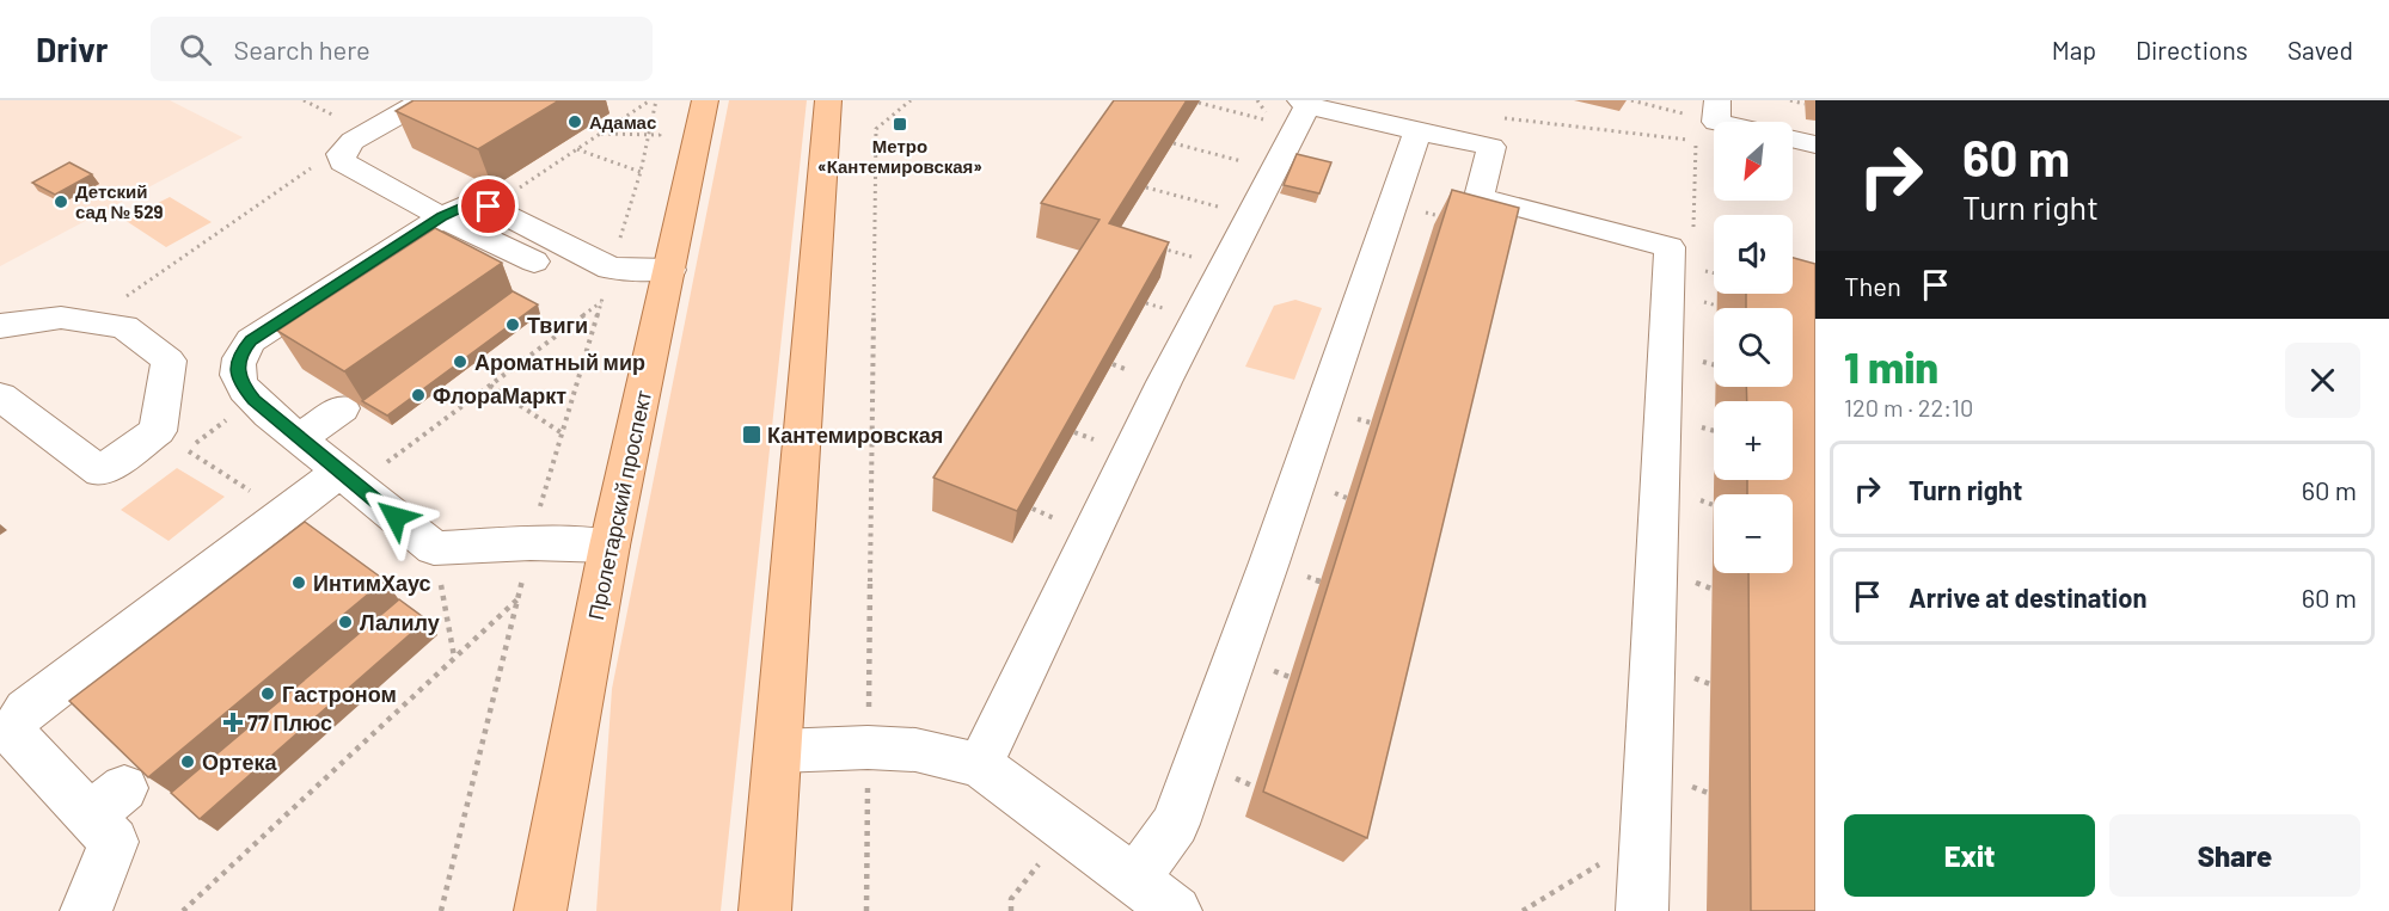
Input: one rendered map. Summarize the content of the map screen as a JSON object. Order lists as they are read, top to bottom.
{
  "streets": {
    "main road": ["Пролетарский проспект"]
  },
  "places": {
    "other": [
      "Адамас",
      "Детский сад № 529",
      "Твиги",
      "Ароматный мир",
      "ФлораМаркт",
      "ИнтимХаус",
      "Лалилу",
      "Гастроном",
      "Ортека"
    ],
    "transit": ["Метро «Кантемировская»", "Кантемировская"],
    "health": ["77 Плюс"]
  },
  "north": "bottom left",
  "page": {
    "header": "Drivr",
    "search": "Search here",
    "nav": ["Map", "Directions", "Saved"],
    "turn": ["60 m", "Turn right"],
    "map_buttons": ["+", "−"],
    "then": "Then",
    "heading": ["1 min", "120 m · 22:10"],
    "list": [
      {
        "name": "Turn right",
        "value": "60 m"
      },
      {
        "name": "Arrive at destination",
        "value": "60 m"
      }
    ],
    "buttons": ["Exit", "Share"]
  }
}
